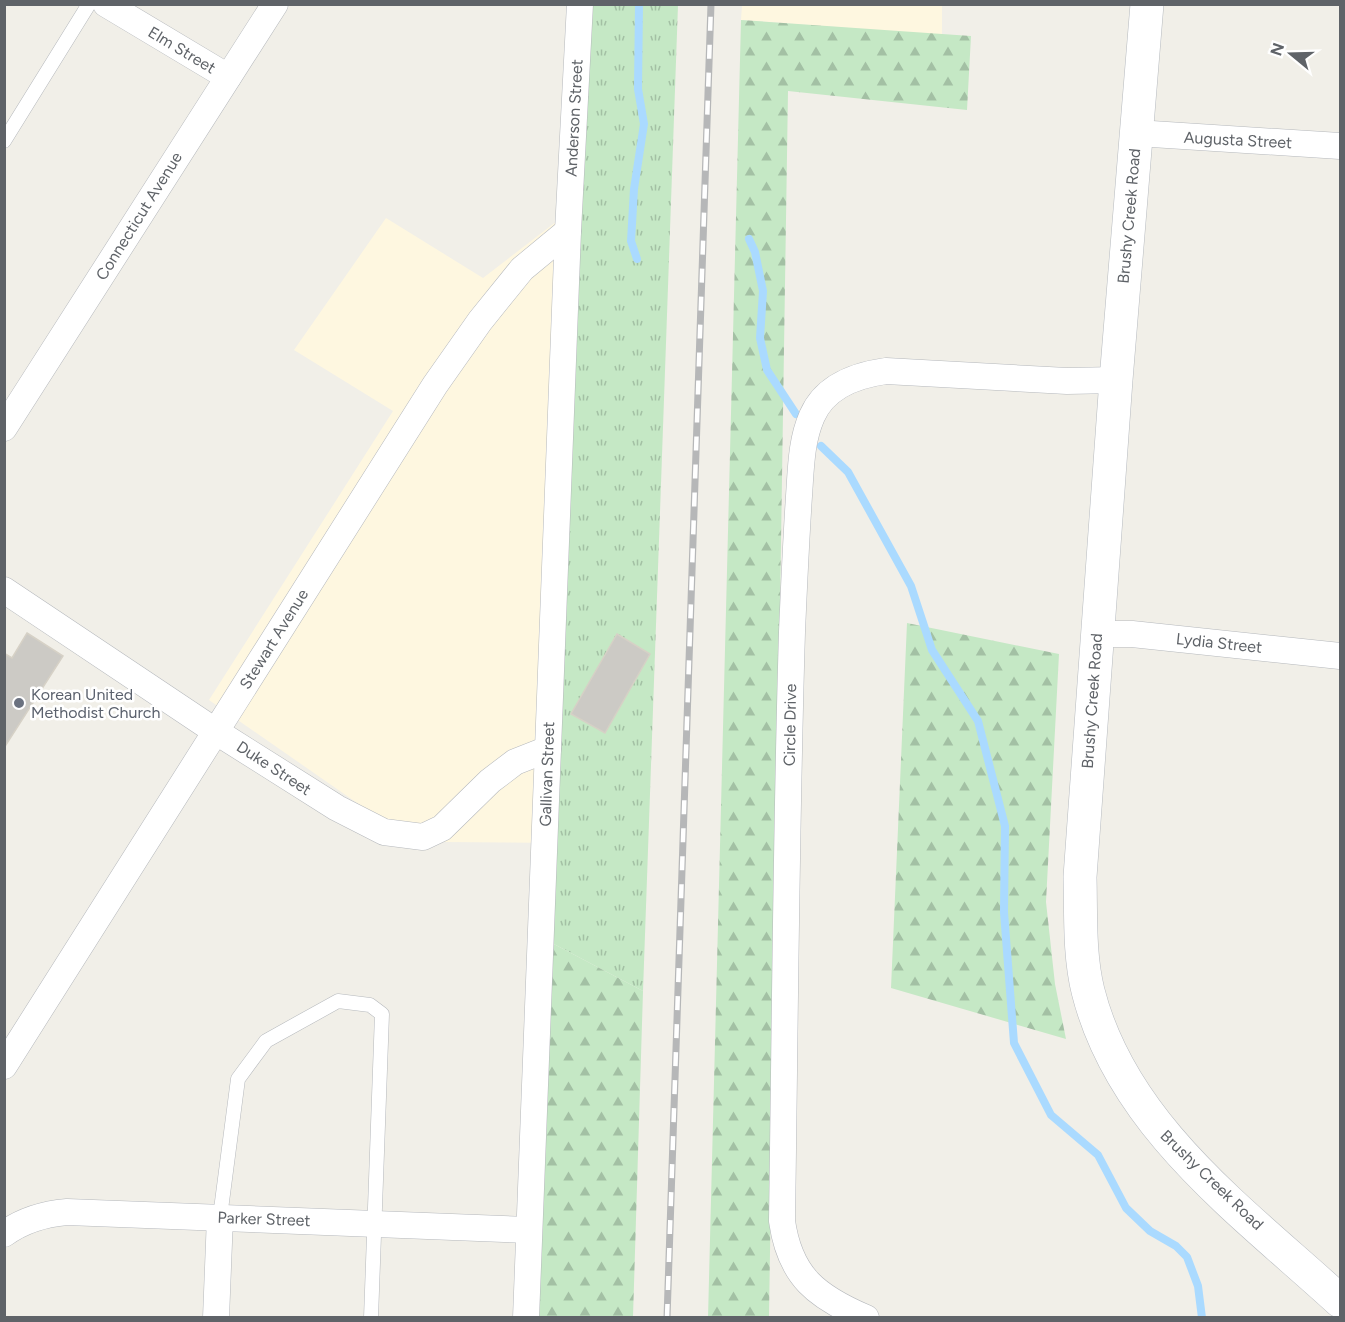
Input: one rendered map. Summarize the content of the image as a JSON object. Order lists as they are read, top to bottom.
{
  "streets": {
    "street": [
      "Elm Street",
      "Anderson Street",
      "Augusta Street",
      "Connecticut Avenue",
      "Brushy Creek Road",
      "Stewart Avenue",
      "Lydia Street",
      "Circle Drive",
      "Duke Street",
      "Gallivan Street",
      "Parker Street"
    ]
  },
  "crossings": [
    ["Elm Street", "Connecticut Avenue"],
    ["Anderson Street", "Stewart Avenue"],
    ["Anderson Street", "Gallivan Street"],
    ["Augusta Street", "Brushy Creek Road"],
    ["Brushy Creek Road", "Lydia Street"],
    ["Brushy Creek Road", "Circle Drive"],
    ["Stewart Avenue", "Duke Street"],
    ["Stewart Avenue", "Gallivan Street"],
    ["Duke Street", "Gallivan Street"],
    ["Gallivan Street", "Parker Street"]
  ],
  "places": ["Korean United Methodist Church"],
  "north": "left"
}
